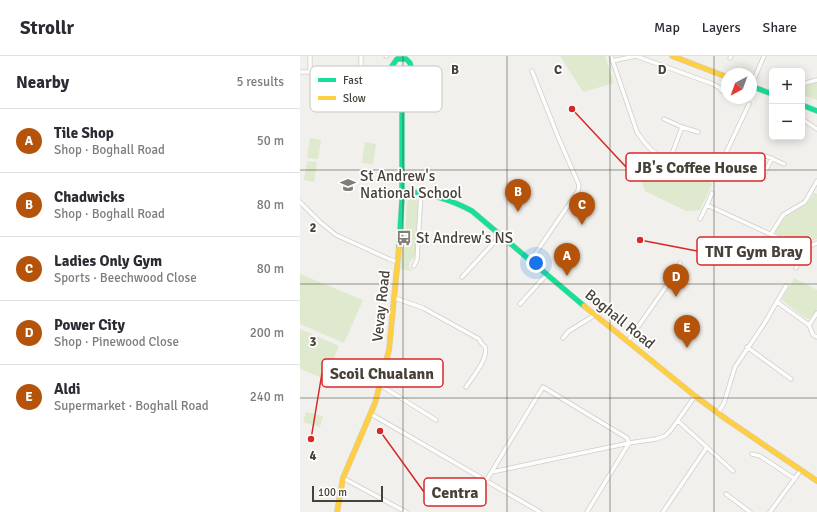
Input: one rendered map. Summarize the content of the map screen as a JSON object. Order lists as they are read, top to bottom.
{
  "streets": {
    "main road": ["Vevay Road", "Boghall Road"]
  },
  "crossings": [
    ["Vevay Road", "Boghall Road"]
  ],
  "places": {
    "other": [
      "JB's Coffee House",
      "TNT Gym Bray",
      "Centra",
      "Scoil Chualann"
    ],
    "school or university": ["St Andrew's National School"],
    "bus stop": ["St Andrew's NS"]
  },
  "legend": ["Fast", "Slow"],
  "scale_bar": "100 m",
  "north": "bottom left",
  "page": {
    "header": "Strollr",
    "nav": ["Map", "Layers", "Share"],
    "heading": ["Nearby", "5 results"],
    "map_buttons": ["+", "−"],
    "list": [
      {
        "mark": "A",
        "name": "Tile Shop",
        "note": "Shop · Boghall Road",
        "value": "50 m"
      },
      {
        "mark": "B",
        "name": "Chadwicks",
        "note": "Shop · Boghall Road",
        "value": "80 m"
      },
      {
        "mark": "C",
        "name": "Ladies Only Gym",
        "note": "Sports · Beechwood Close",
        "value": "80 m"
      },
      {
        "mark": "D",
        "name": "Power City",
        "note": "Shop · Pinewood Close",
        "value": "200 m"
      },
      {
        "mark": "E",
        "name": "Aldi",
        "note": "Supermarket · Boghall Road",
        "value": "240 m"
      }
    ],
    "pins": [
      "B",
      "C",
      "A",
      "D",
      "E"
    ],
    "scale": "100 m"
  },
  "grid": {
    "columns": ["B", "C", "D"],
    "rows": ["2", "3", "4"]
  }
}
